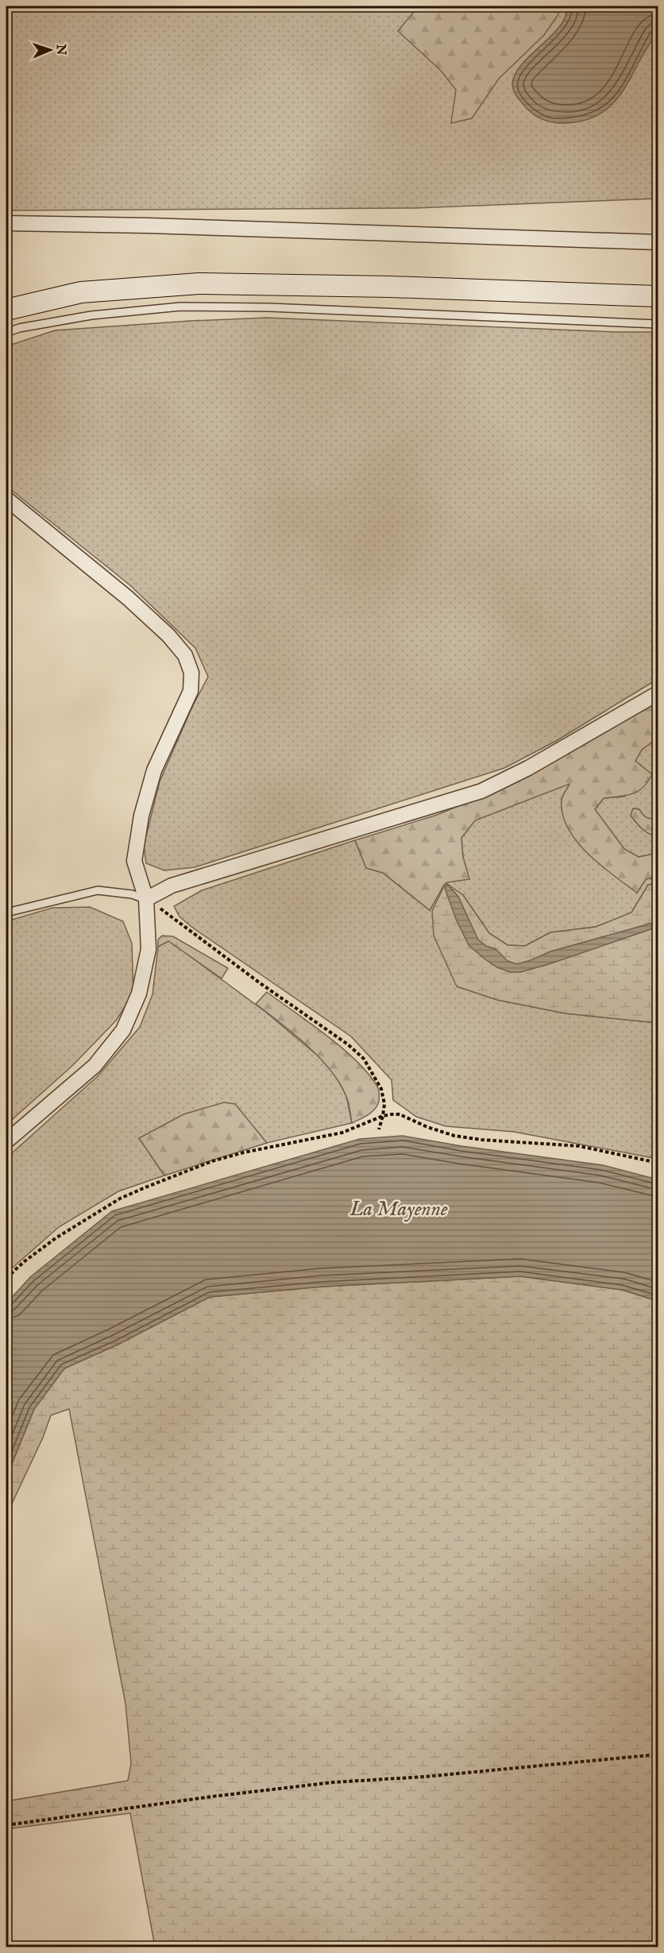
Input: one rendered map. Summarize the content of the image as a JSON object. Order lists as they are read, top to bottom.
{
  "water": ["La Mayenne"],
  "north": "right"
}
